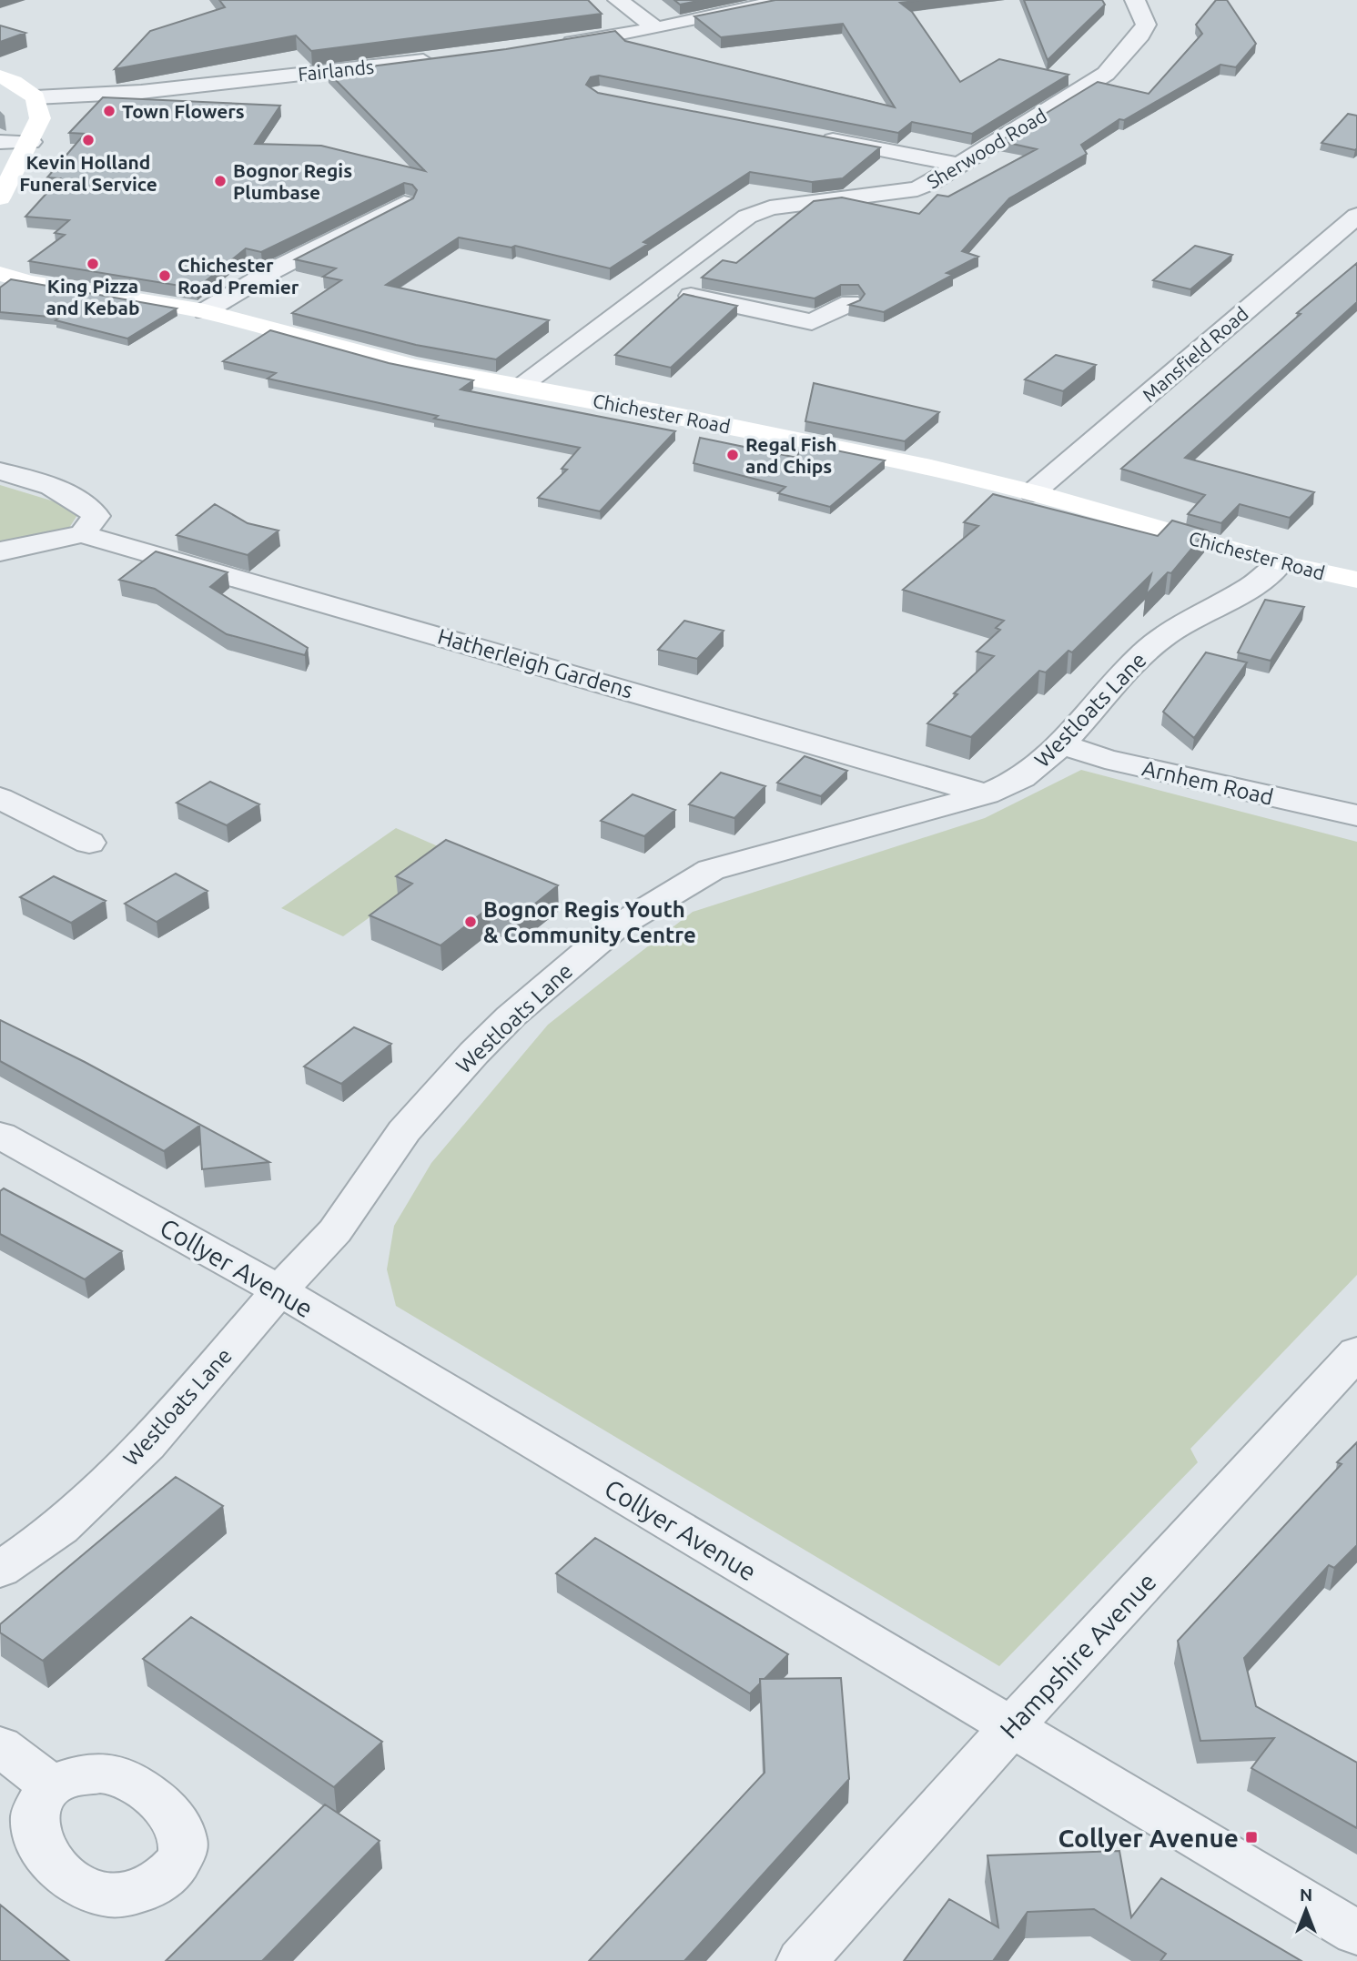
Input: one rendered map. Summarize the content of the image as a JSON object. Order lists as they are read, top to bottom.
{
  "streets": {
    "main road": ["Chichester Road"],
    "street": [
      "Fairlands",
      "Sherwood Road",
      "Mansfield Road",
      "Hatherleigh Gardens",
      "Westloats Lane",
      "Arnhem Road",
      "Collyer Avenue",
      "Hampshire Avenue"
    ]
  },
  "crossings": [
    ["Sherwood Road", "Chichester Road"],
    ["Mansfield Road", "Chichester Road"],
    ["Chichester Road", "Westloats Lane"],
    ["Hatherleigh Gardens", "Westloats Lane"],
    ["Westloats Lane", "Arnhem Road"],
    ["Westloats Lane", "Collyer Avenue"],
    ["Collyer Avenue", "Hampshire Avenue"]
  ],
  "places": {
    "other": [
      "Town Flowers",
      "Kevin Holland Funeral Service",
      "Bognor Regis Plumbase",
      "King Pizza and Kebab",
      "Chichester Road Premier",
      "Regal Fish and Chips",
      "Bognor Regis Youth & Community Centre"
    ],
    "transit": ["Collyer Avenue"]
  },
  "north": "top"
}
